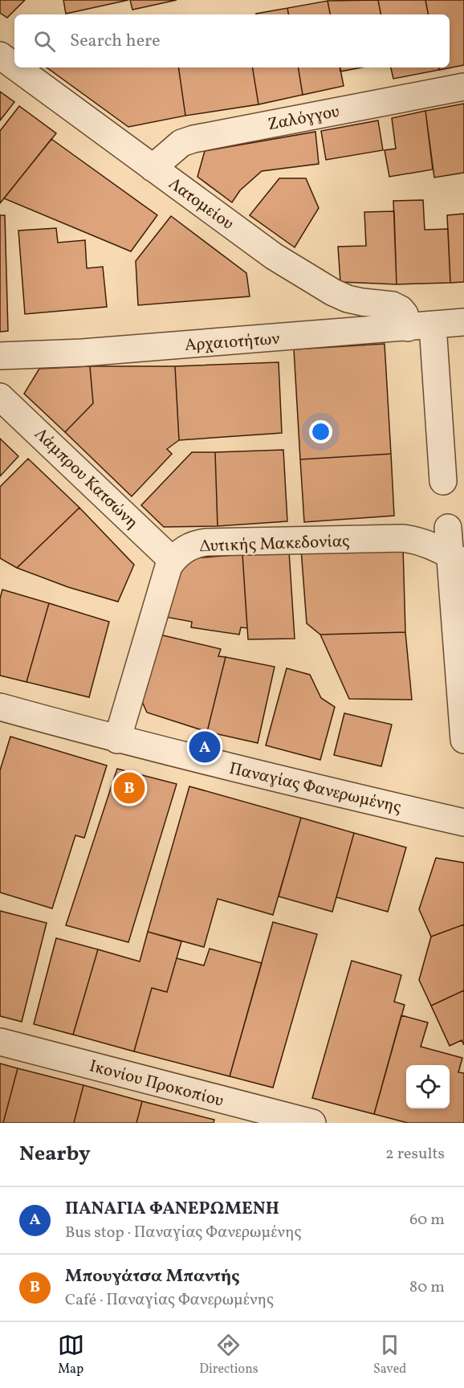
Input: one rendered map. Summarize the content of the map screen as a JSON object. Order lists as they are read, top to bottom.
{
  "streets": {
    "street": [
      "Ζαλόγγου",
      "Λατομείου",
      "Αρχαιοτήτων",
      "Λάμπρου Κατσώνη",
      "Δυτικής Μακεδονίας",
      "Παναγίας Φανερωμένης",
      "Ικονίου Προκοπίου"
    ]
  },
  "crossings": [
    ["Ζαλόγγου", "Λατομείου"],
    ["Λατομείου", "Αρχαιοτήτων"],
    ["Λάμπρου Κατσώνη", "Δυτικής Μακεδονίας"]
  ],
  "page": {
    "search": "Search here",
    "pins": ["A", "B"],
    "heading": ["Nearby", "2 results"],
    "list": [
      {
        "mark": "A",
        "name": "ΠΑΝΑΓΙΑ ΦΑΝΕΡΩΜΕΝΗ",
        "note": "Bus stop · Παναγίας Φανερωμένης",
        "value": "60 m"
      },
      {
        "mark": "B",
        "name": "Μπουγάτσα Μπαντής",
        "note": "Café · Παναγίας Φανερωμένης",
        "value": "80 m"
      }
    ],
    "nav": ["Map", "Directions", "Saved"]
  }
}
